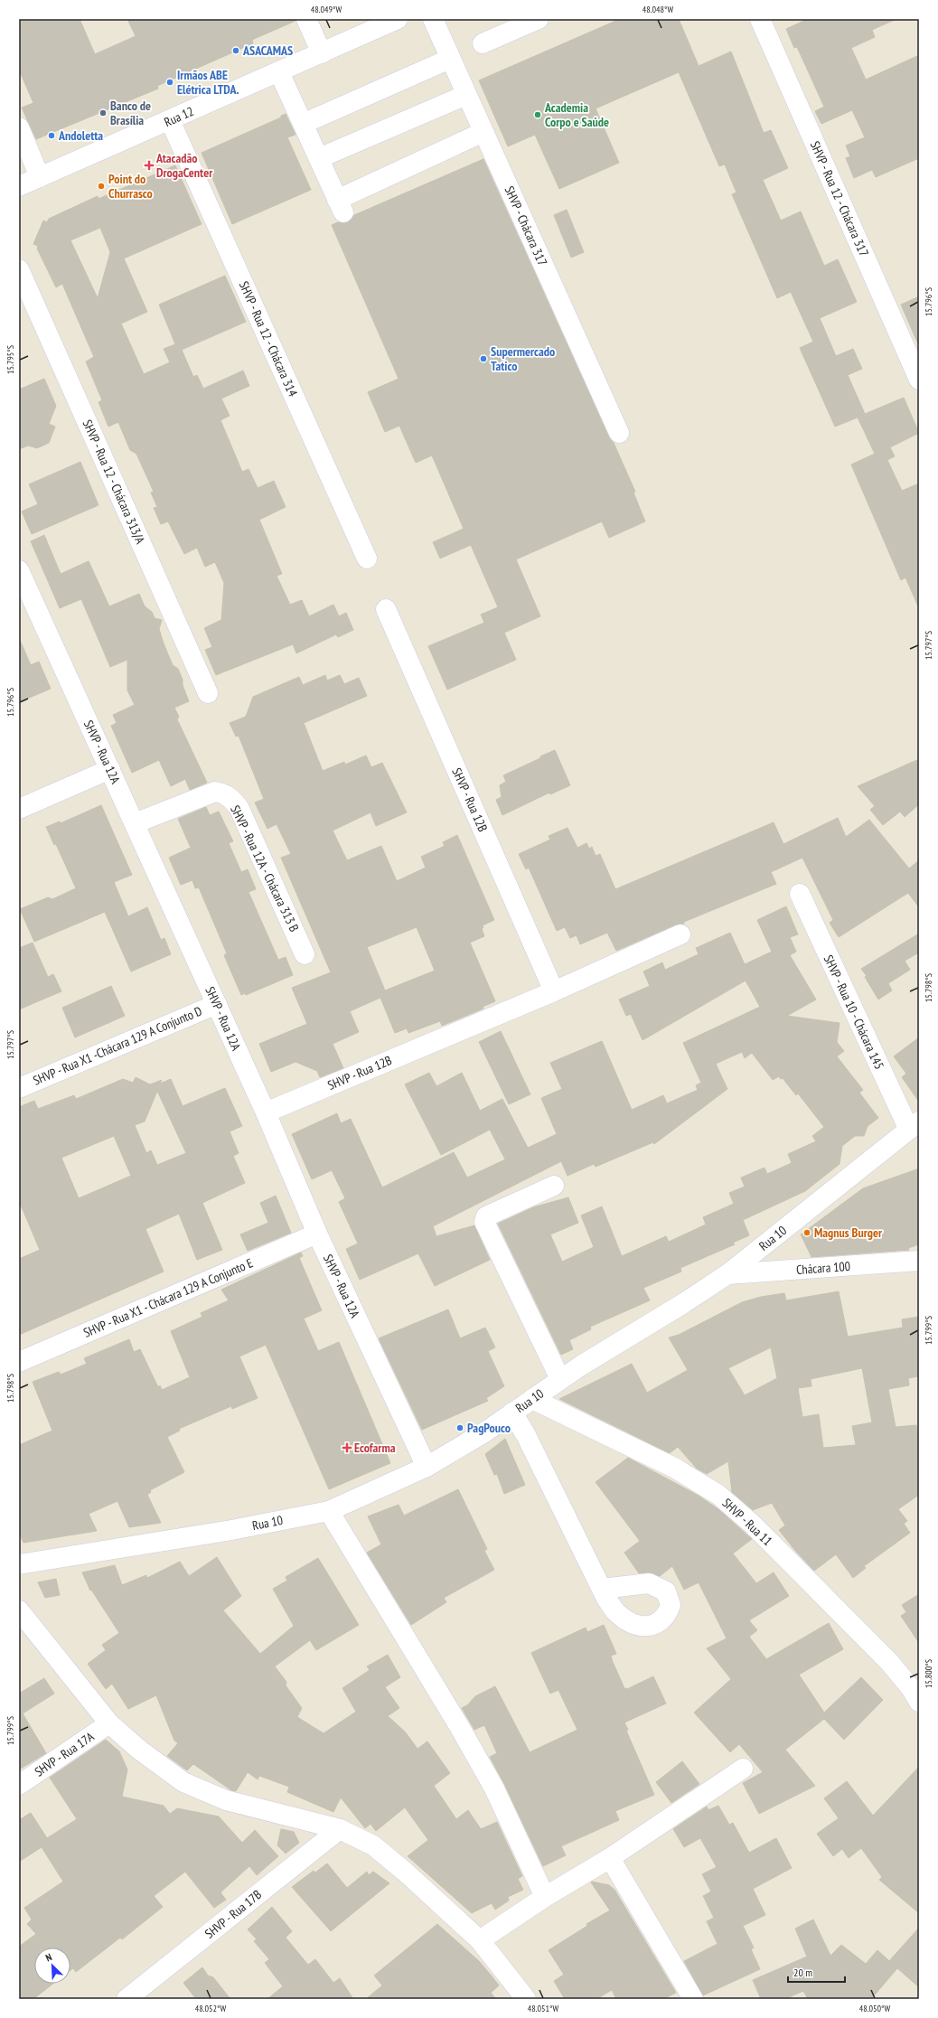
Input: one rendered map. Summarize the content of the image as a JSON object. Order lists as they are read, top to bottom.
{
  "streets": {
    "street": [
      "Rua 12",
      "SHVP - Rua 12 - Chácara 317",
      "SHVP - Chácara 317",
      "SHVP - Rua 12 - Chácara 314",
      "SHVP - Rua 12 - Chácara 313/A",
      "SHVP - Rua 12A",
      "SHVP - Rua 12B",
      "SHVP - Rua 12A - Chácara 313 B",
      "SHVP - Rua 10 - Chácara 145",
      "SHVP - Rua X1 -Chácara 129 A Conjunto D",
      "Rua 10",
      "Chácara 100",
      "SHVP - Rua X1 - Chácara 129 A Conjunto E",
      "SHVP - Rua 11",
      "SHVP - Rua 17A",
      "SHVP - Rua 17B"
    ]
  },
  "crossings": [
    ["Rua 12", "SHVP - Rua 12 - Chácara 314"],
    ["SHVP - Rua 12A", "SHVP - Rua 12B"],
    ["SHVP - Rua 12A", "SHVP - Rua 12A - Chácara 313 B"],
    ["SHVP - Rua 12A", "SHVP - Rua X1 -Chácara 129 A Conjunto D"],
    ["SHVP - Rua 12A", "Rua 10"],
    ["SHVP - Rua 12A", "SHVP - Rua X1 - Chácara 129 A Conjunto E"],
    ["SHVP - Rua 10 - Chácara 145", "Rua 10"],
    ["Rua 10", "Chácara 100"],
    ["Rua 10", "SHVP - Rua 11"]
  ],
  "places": {
    "other": [
      "ASACAMAS",
      "Irmãos ABE Elétrica LTDA.",
      "Banco de Brasília",
      "Academia Corpo e Saúde",
      "Andoletta",
      "Point do Churrasco",
      "Supermercado Tatico",
      "Magnus Burger",
      "PagPouco"
    ],
    "health": ["Atacadão DrogaCenter", "Ecofarma"]
  },
  "scale_bar": "20 m",
  "north": "top left",
  "coordinates": [
    "48.049°W",
    "48.048°W",
    "15.796°S",
    "15.795°S",
    "15.797°S",
    "15.798°S",
    "15.799°S",
    "15.800°S",
    "48.052°W",
    "48.051°W",
    "48.050°W"
  ]
}
